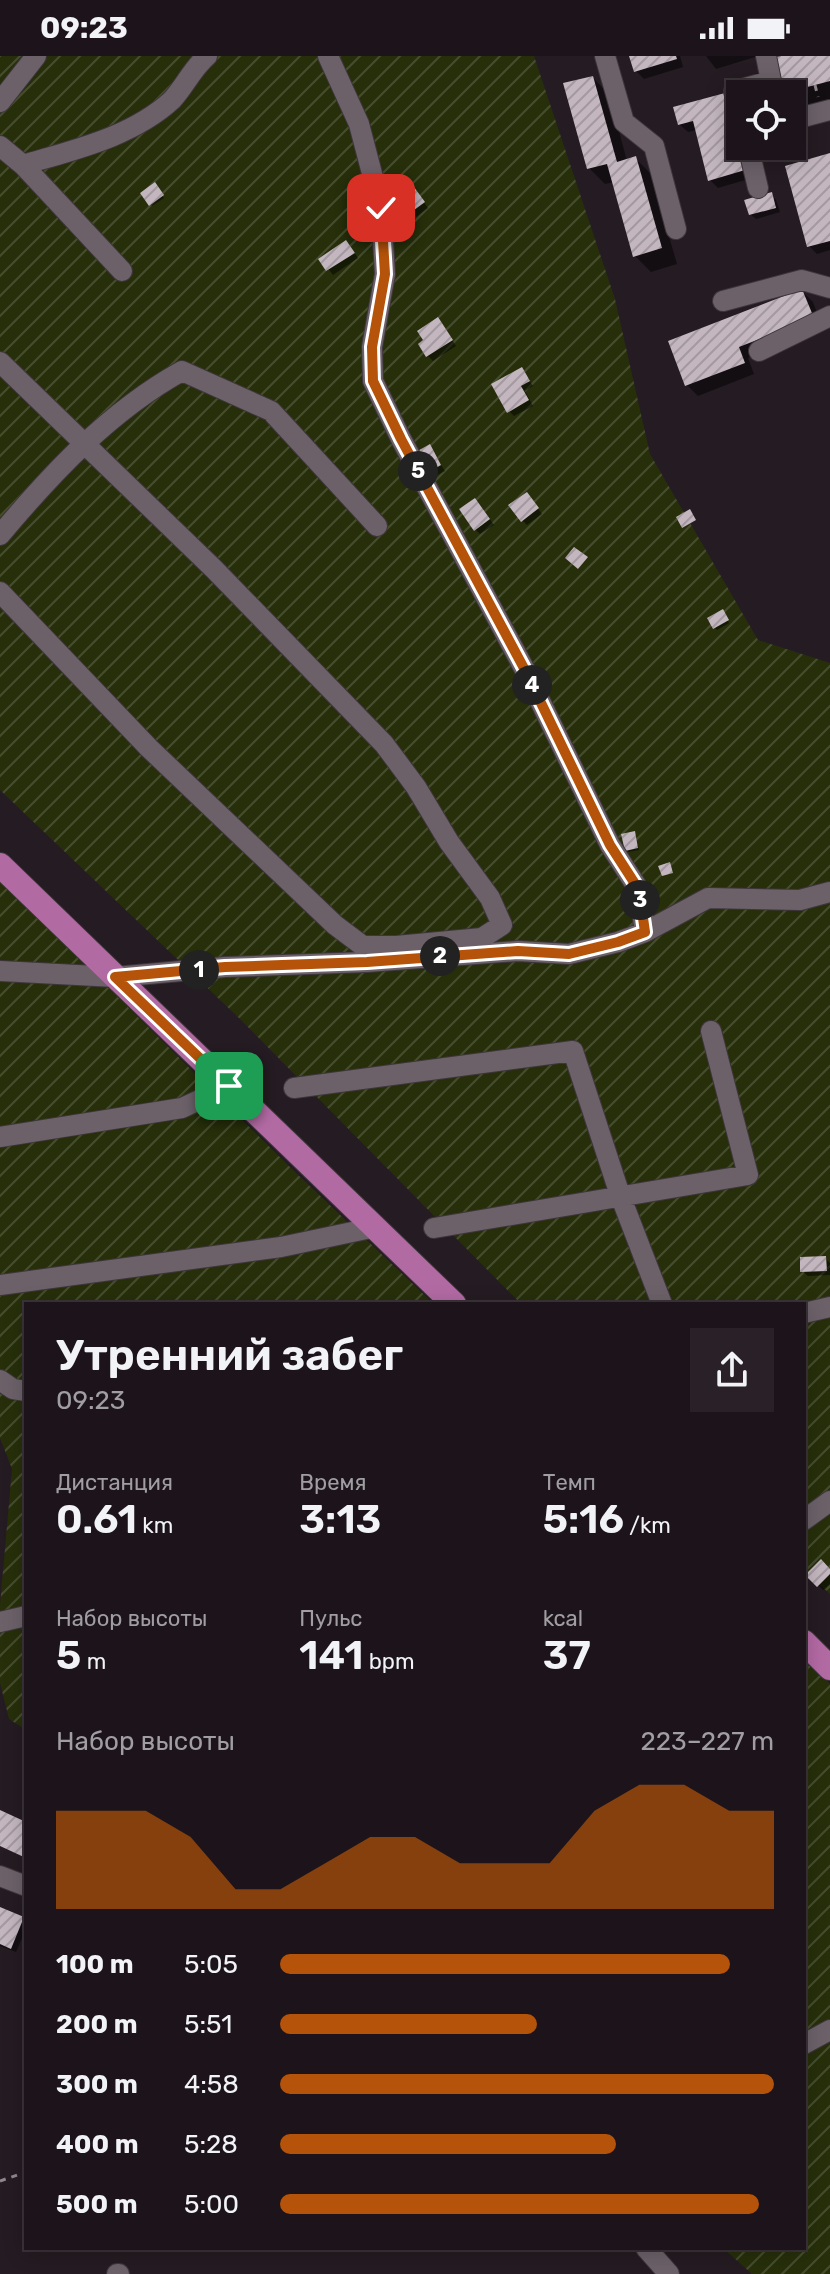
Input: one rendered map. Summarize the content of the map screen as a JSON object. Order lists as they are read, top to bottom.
{
  "page": {
    "status": "09:23",
    "pins": [
      "5",
      "4",
      "3",
      "2",
      "1"
    ],
    "heading": ["Утренний забег", "09:23"],
    "stats": [
      ["Дистанция", "0.61 km"],
      ["Время", "3:13"],
      ["Темп", "5:16 /km"],
      ["Набор высоты", "5 m"],
      ["Пульс", "141 bpm"],
      ["kcal", "37"]
    ],
    "chart": ["Набор высоты", "223–227 m"],
    "list": [
      {
        "name": "100 m",
        "note": "5:05"
      },
      {
        "name": "200 m",
        "note": "5:51"
      },
      {
        "name": "300 m",
        "note": "4:58"
      },
      {
        "name": "400 m",
        "note": "5:28"
      },
      {
        "name": "500 m",
        "note": "5:00"
      }
    ]
  }
}
